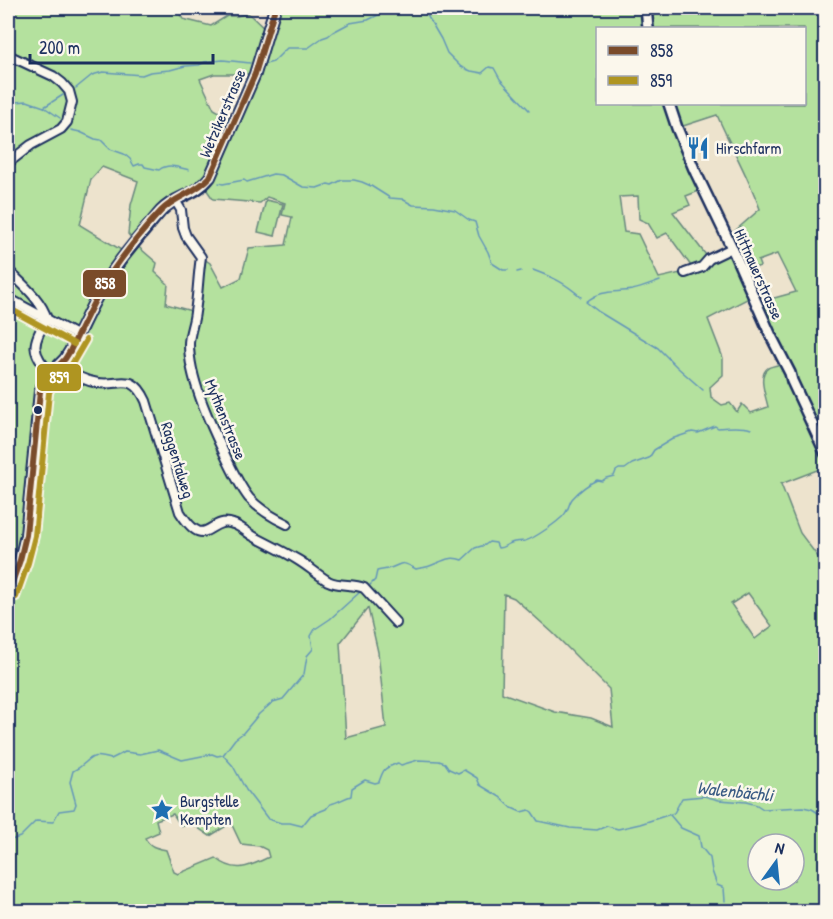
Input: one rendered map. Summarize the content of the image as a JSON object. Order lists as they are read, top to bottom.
{
  "streets": {
    "street": [
      "Wetzikerstrasse",
      "Hittnauerstrasse",
      "Mythenstrasse",
      "Raggentalweg"
    ]
  },
  "crossings": [
    ["Wetzikerstrasse", "Mythenstrasse"],
    ["Wetzikerstrasse", "Raggentalweg"]
  ],
  "water": ["Walenbächli"],
  "places": {
    "restaurant": ["Hirschfarm"],
    "place": ["Burgstelle Kempten"]
  },
  "lines": ["transit line 858", "transit line 859"],
  "legend": ["858", "859"],
  "scale_bar": "200 m",
  "north": "top"
}
